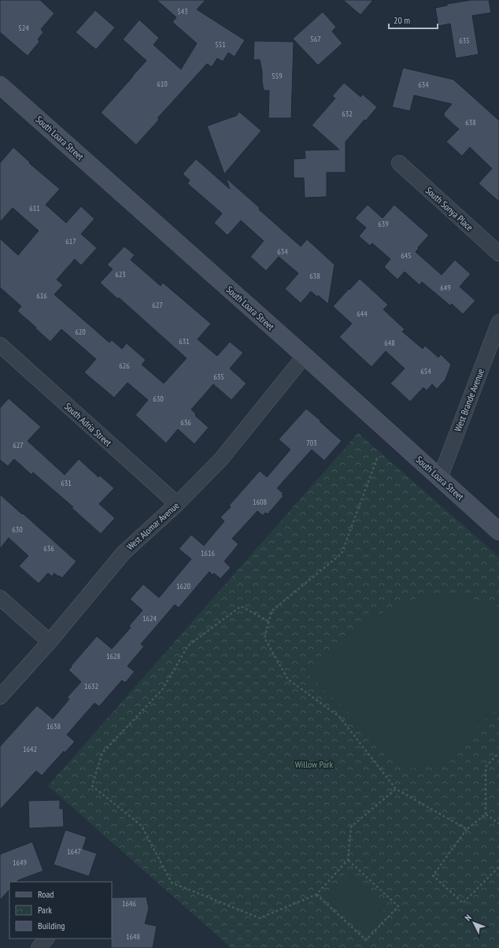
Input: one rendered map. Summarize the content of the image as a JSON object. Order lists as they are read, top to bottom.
{
  "streets": {
    "street": [
      "South Loara Street",
      "South Sonya Place",
      "West Brande Avenue",
      "South Adria Street",
      "West Alomar Avenue"
    ]
  },
  "crossings": [
    ["South Loara Street", "West Brande Avenue"],
    ["South Loara Street", "West Alomar Avenue"],
    ["South Adria Street", "West Alomar Avenue"]
  ],
  "parks": ["Willow Park"],
  "house_numbers": [
    "543",
    "524",
    "567",
    "635",
    "551",
    "559",
    "610",
    "634",
    "632",
    "638",
    "611",
    "639",
    "617",
    "634",
    "645",
    "623",
    "638",
    "649",
    "616",
    "627",
    "644",
    "620",
    "631",
    "648",
    "626",
    "654",
    "635",
    "630",
    "636",
    "703",
    "627",
    "631",
    "1608",
    "630",
    "636",
    "1616",
    "1620",
    "1624",
    "1628",
    "1632",
    "1638",
    "1642",
    "1647",
    "1649",
    "1646",
    "1648"
  ],
  "legend": ["Road", "Park", "Building"],
  "scale_bar": "20 m",
  "north": "top left"
}
